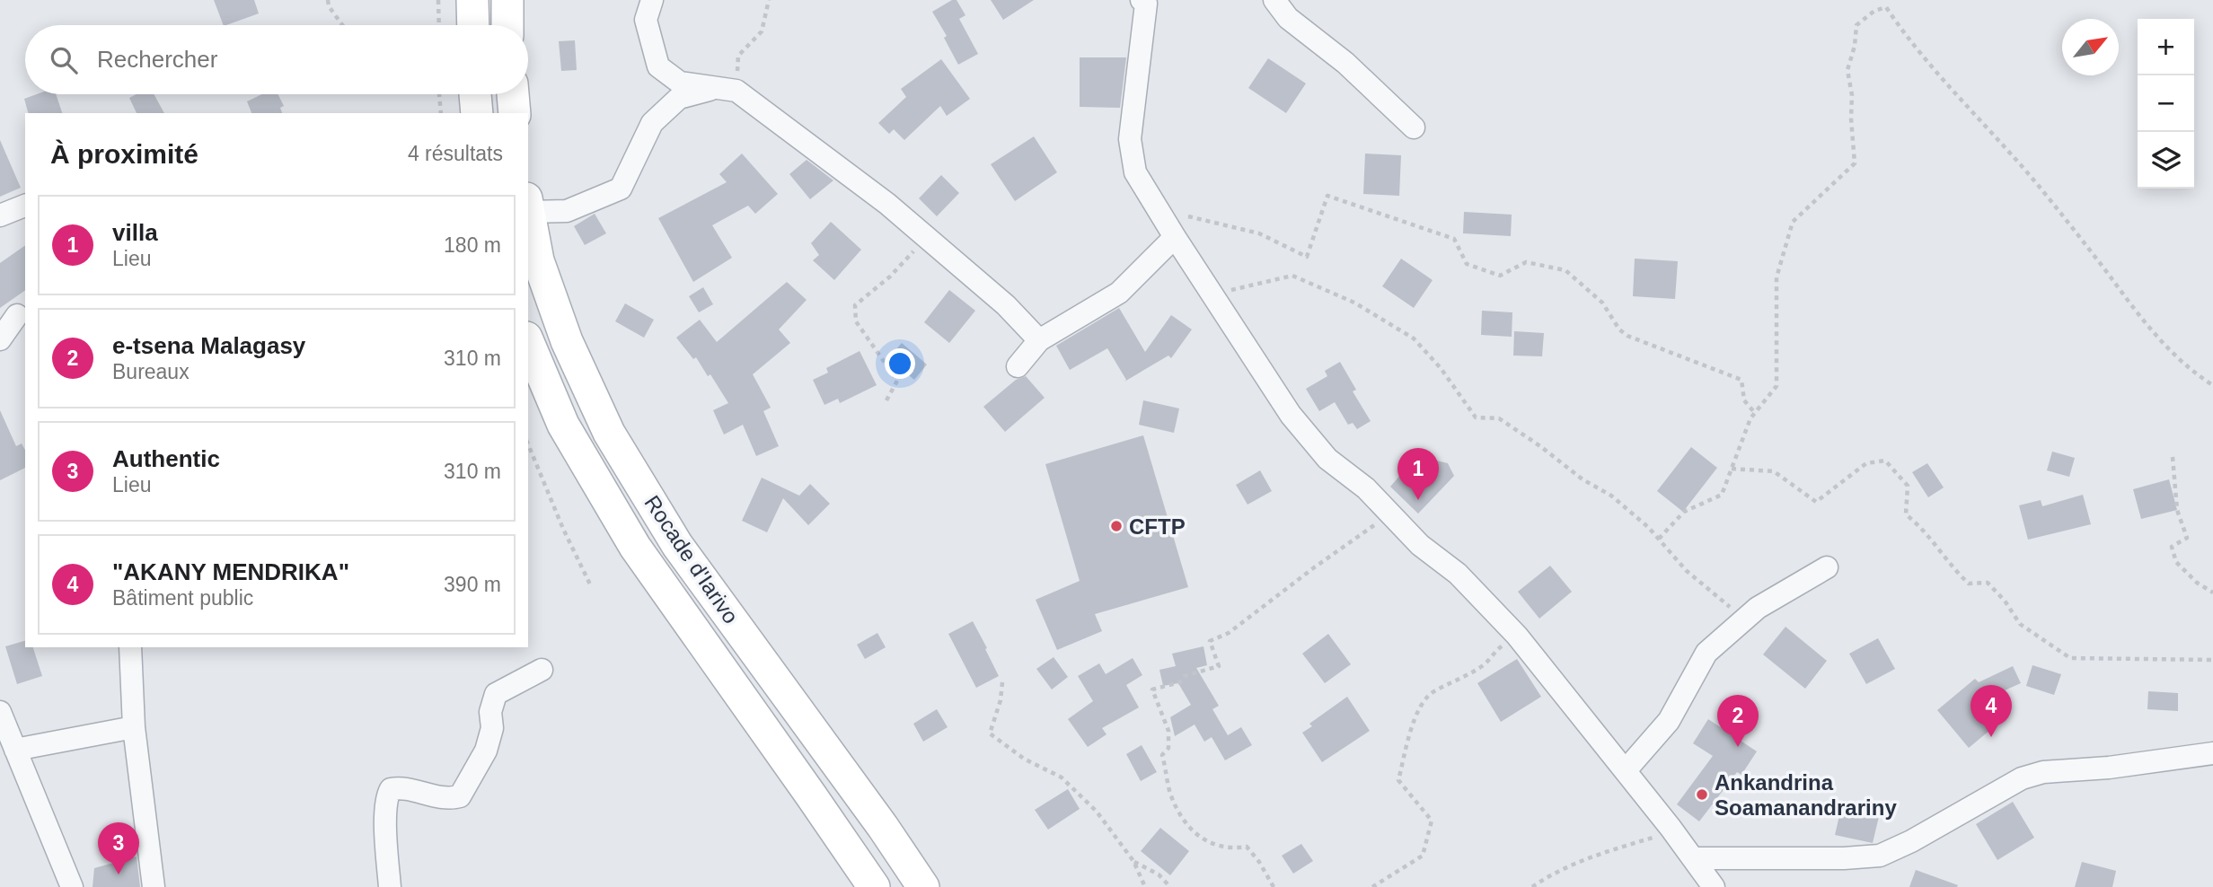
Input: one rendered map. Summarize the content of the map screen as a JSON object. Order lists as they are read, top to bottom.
{
  "streets": {
    "main road": ["Rocade d'Iarivo"]
  },
  "places": ["CFTP", "Ankandrina Soamanandrariny"],
  "north": "top right",
  "page": {
    "map_buttons": ["+", "−"],
    "search": "Rechercher",
    "heading": ["À proximité", "4 résultats"],
    "list": [
      {
        "mark": "1",
        "name": "villa",
        "note": "Lieu",
        "value": "180 m"
      },
      {
        "mark": "2",
        "name": "e-tsena Malagasy",
        "note": "Bureaux",
        "value": "310 m"
      },
      {
        "mark": "3",
        "name": "Authentic",
        "note": "Lieu",
        "value": "310 m"
      },
      {
        "mark": "4",
        "name": "\"AKANY MENDRIKA\"",
        "note": "Bâtiment public",
        "value": "390 m"
      }
    ],
    "pins": [
      "1",
      "4",
      "2",
      "3"
    ]
  }
}
